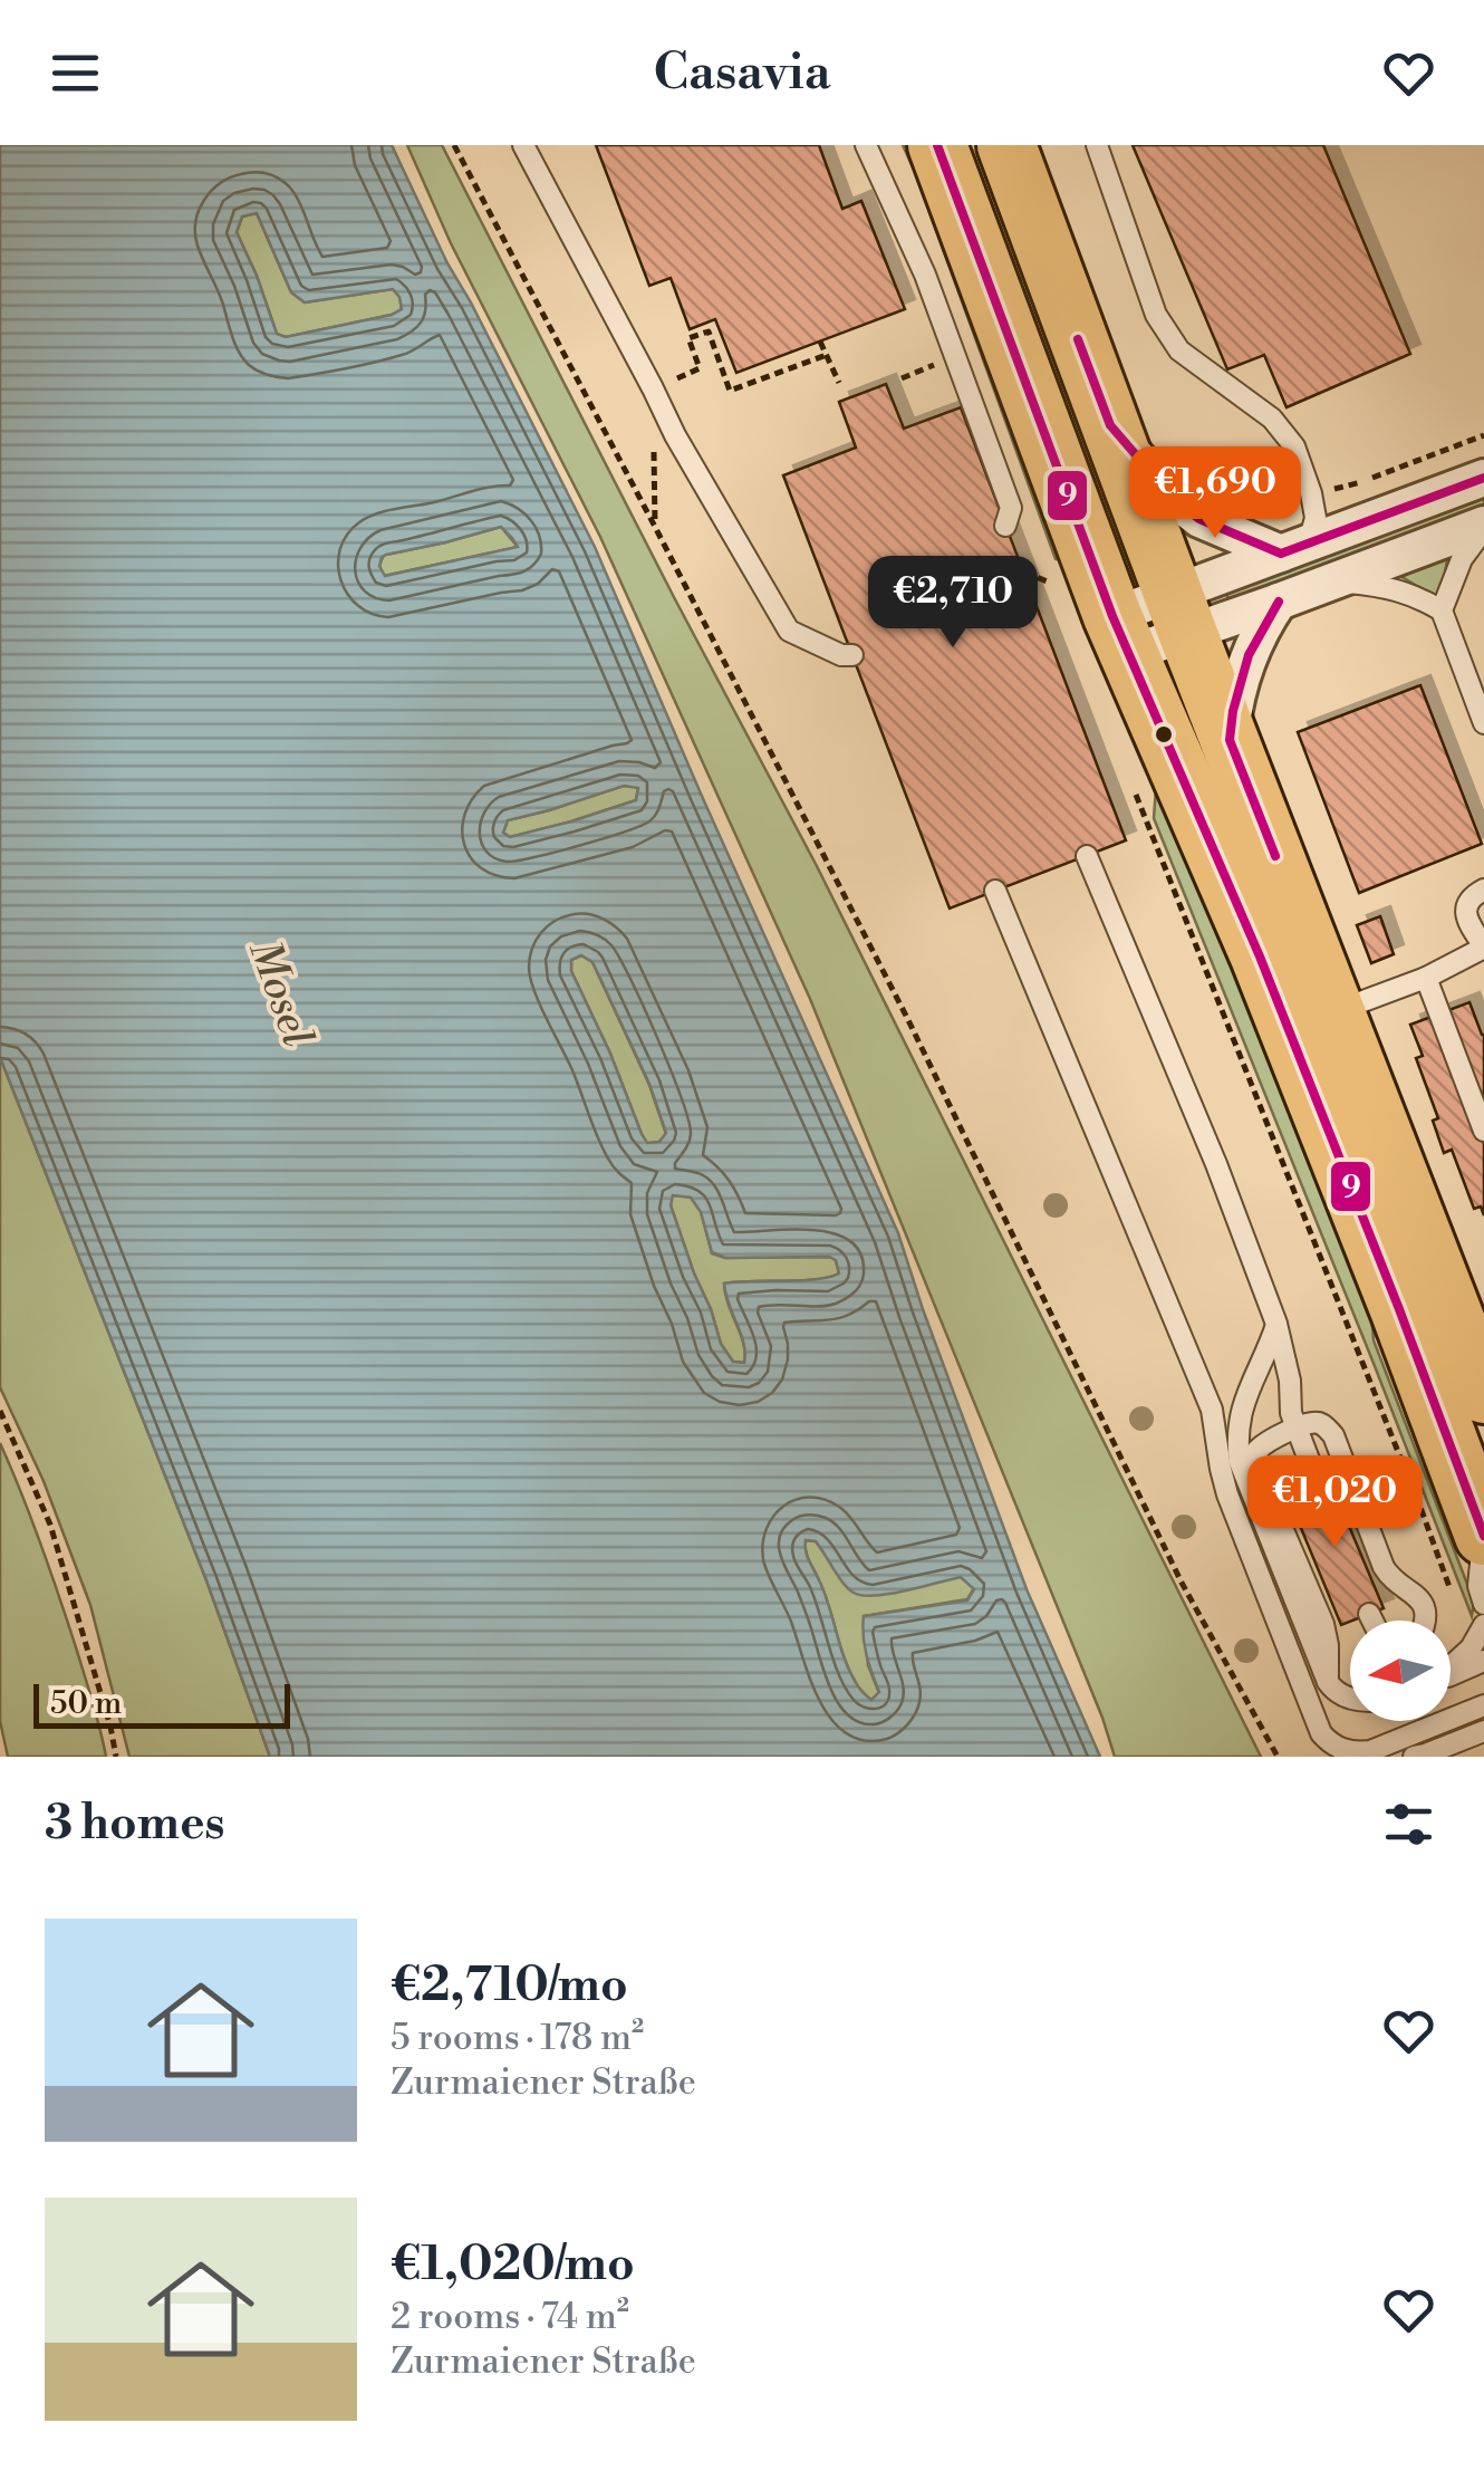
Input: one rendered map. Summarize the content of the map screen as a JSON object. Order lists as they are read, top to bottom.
{
  "water": ["Mosel"],
  "lines": ["transit line 9"],
  "scale_bar": "50 m",
  "north": "left",
  "page": {
    "header": "Casavia",
    "price": ["€1,690", "€2,710", "€1,020"],
    "scale": "50 m",
    "heading": "3 homes",
    "list": [
      {
        "name": "€2,710/mo",
        "note": "5 rooms · 178 m² · Zurmaiener Straße"
      },
      {
        "name": "€1,020/mo",
        "note": "2 rooms · 74 m² · Zurmaiener Straße"
      }
    ]
  }
}
